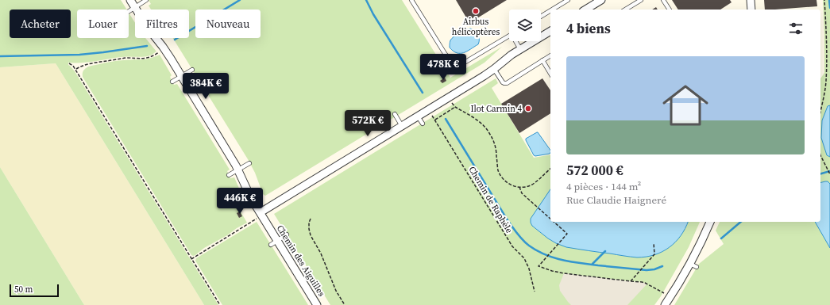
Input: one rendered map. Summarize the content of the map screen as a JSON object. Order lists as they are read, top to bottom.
{
  "streets": {
    "street": ["Chemin des Aiguilles"],
    "path": ["Chemin de Raphèle"]
  },
  "places": ["Airbus hélicoptères", "Ilot Carmin 4"],
  "scale_bar": "50 m",
  "page": {
    "chip": [
      "Acheter",
      "Louer",
      "Filtres",
      "Nouveau"
    ],
    "heading": "4 biens",
    "list": [
      {
        "name": "572 000 €",
        "note": "4 pièces · 144 m² · Rue Claudie Haigneré"
      }
    ],
    "price": [
      "478K €",
      "384K €",
      "572K €",
      "446K €"
    ],
    "scale": "50 m"
  }
}
